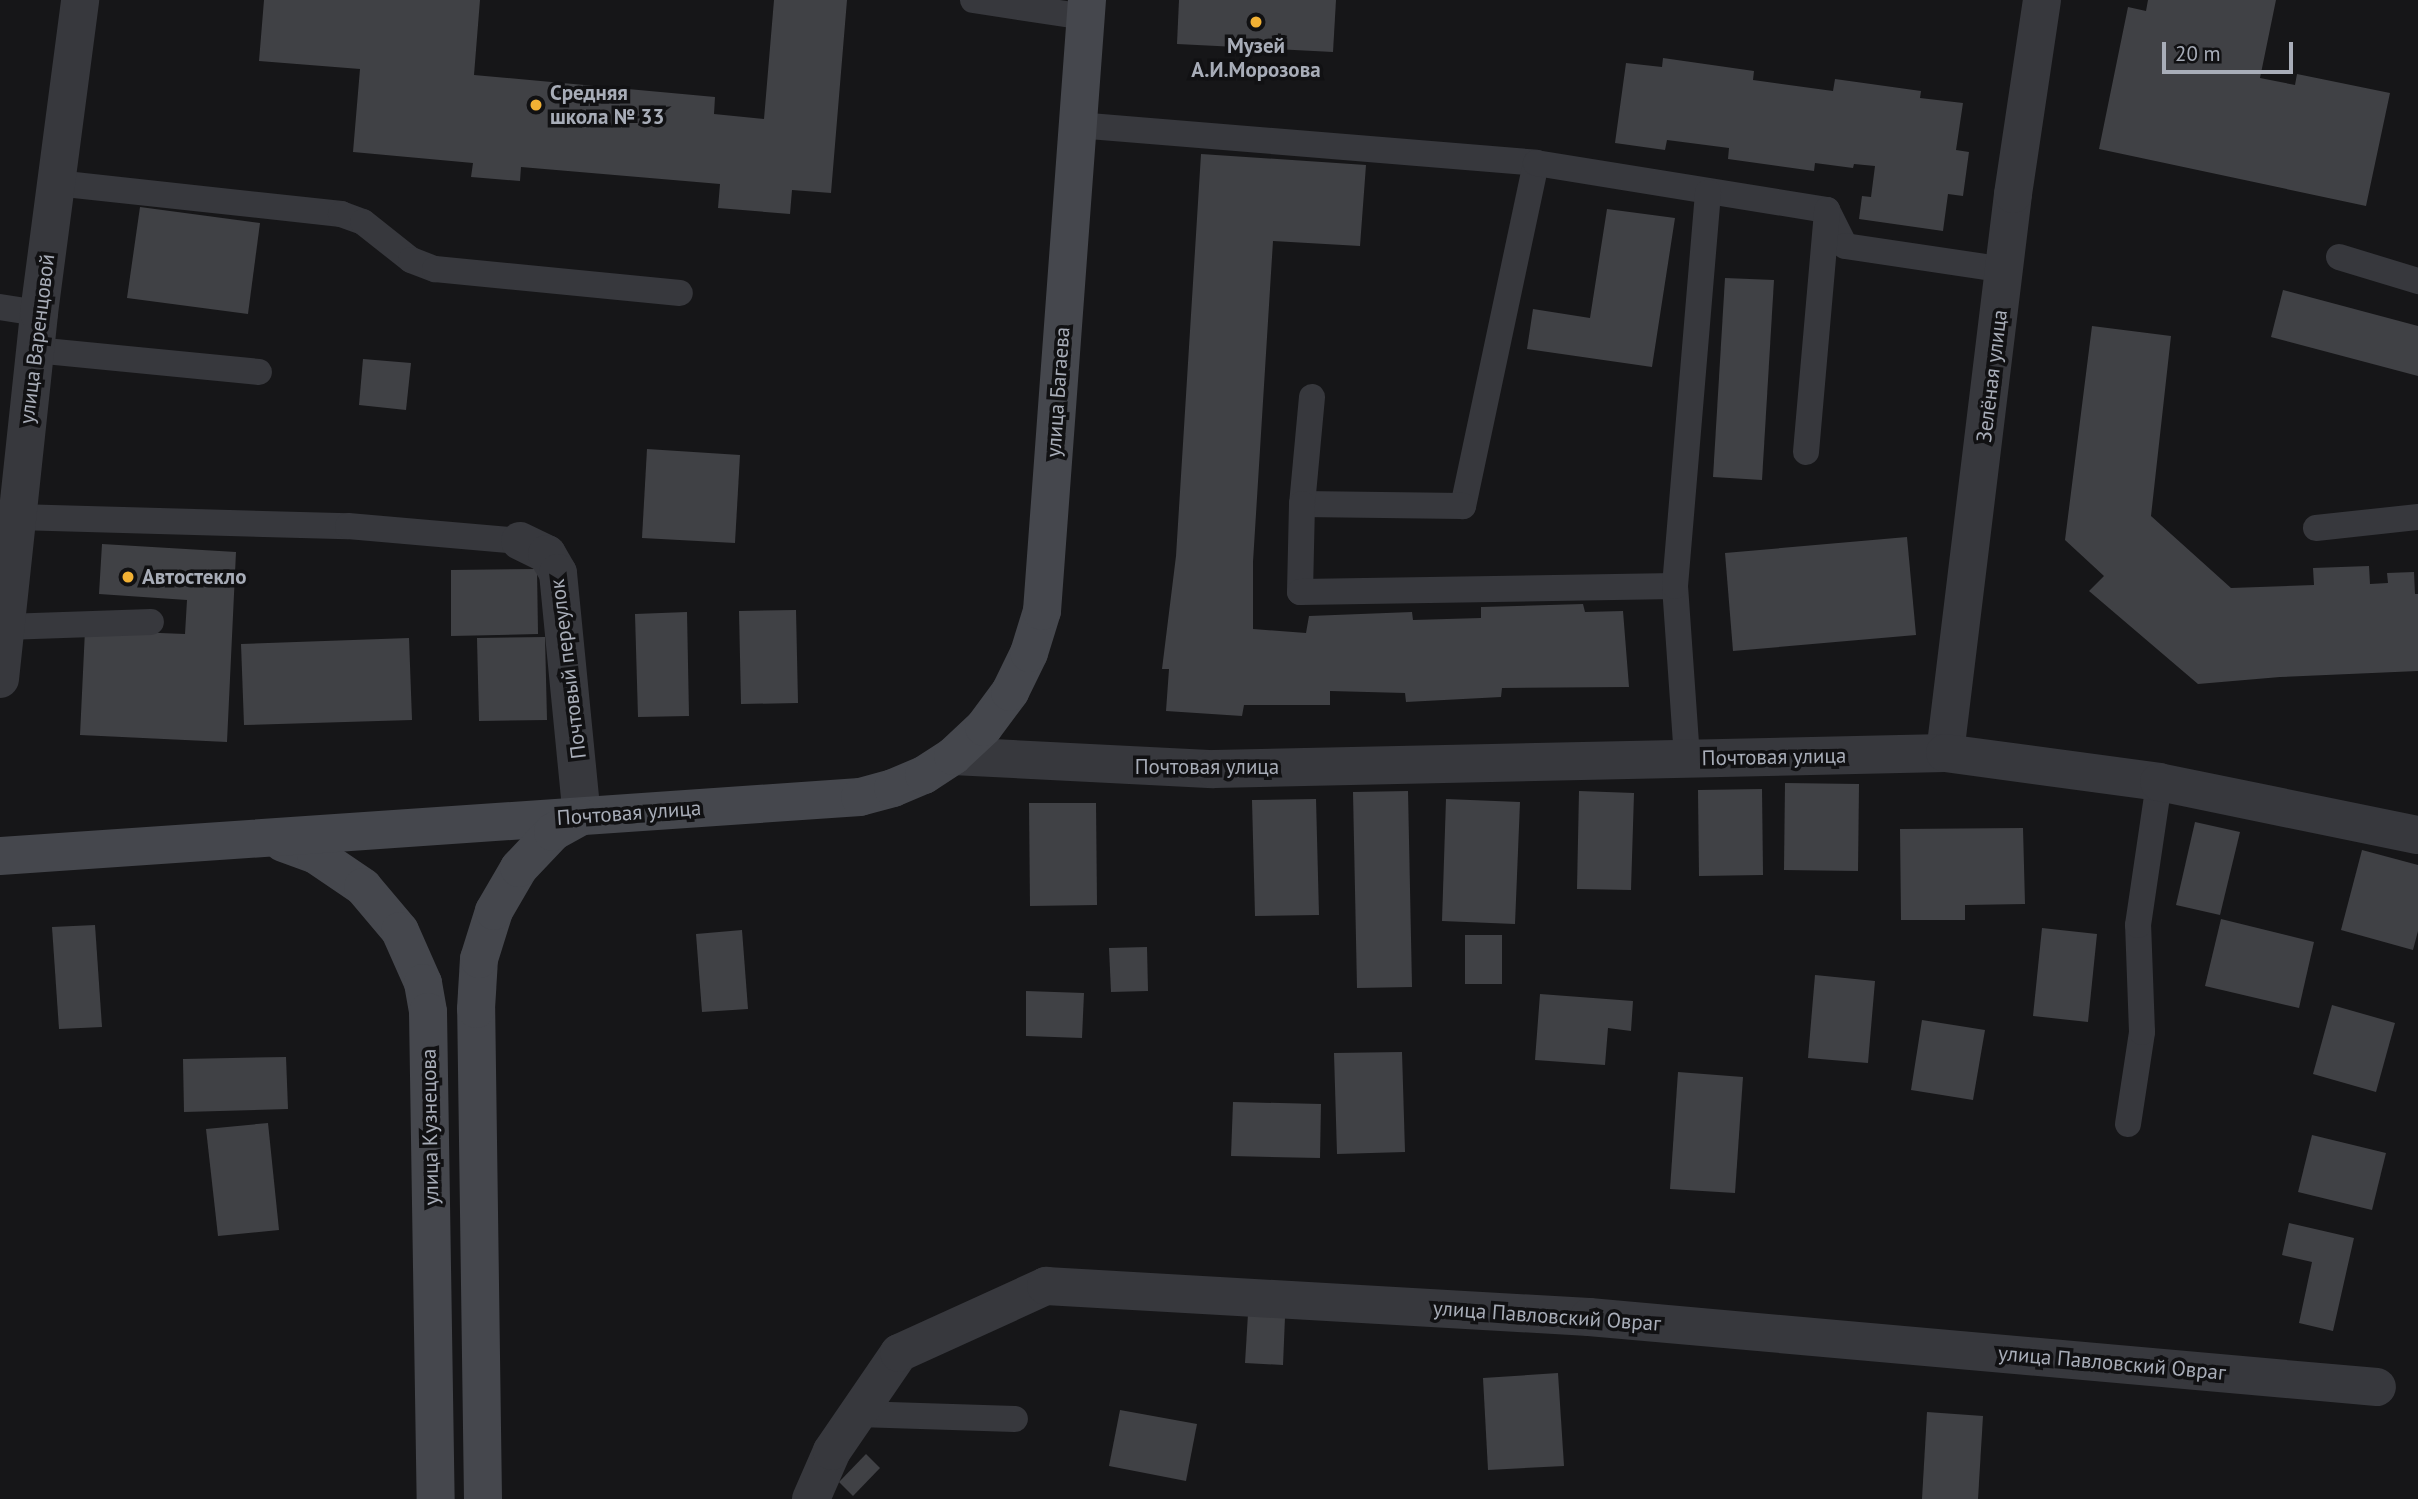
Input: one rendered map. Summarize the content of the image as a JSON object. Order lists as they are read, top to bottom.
{
  "streets": {
    "main road": ["улица Багаева", "Почтовая улица", "улица Кузнецова"],
    "street": [
      "улица Варенцовой",
      "Зелёная улица",
      "Почтовый переулок",
      "улица Павловский Овраг"
    ]
  },
  "crossings": [
    ["Зелёная улица", "Почтовая улица"],
    ["улица Багаева", "Почтовая улица"],
    ["Почтовый переулок", "Почтовая улица"],
    ["Почтовая улица", "улица Кузнецова"]
  ],
  "places": ["Музей А.И.Морозова", "Средняя школа № 33", "Автостекло"],
  "scale_bar": "20 m"
}
